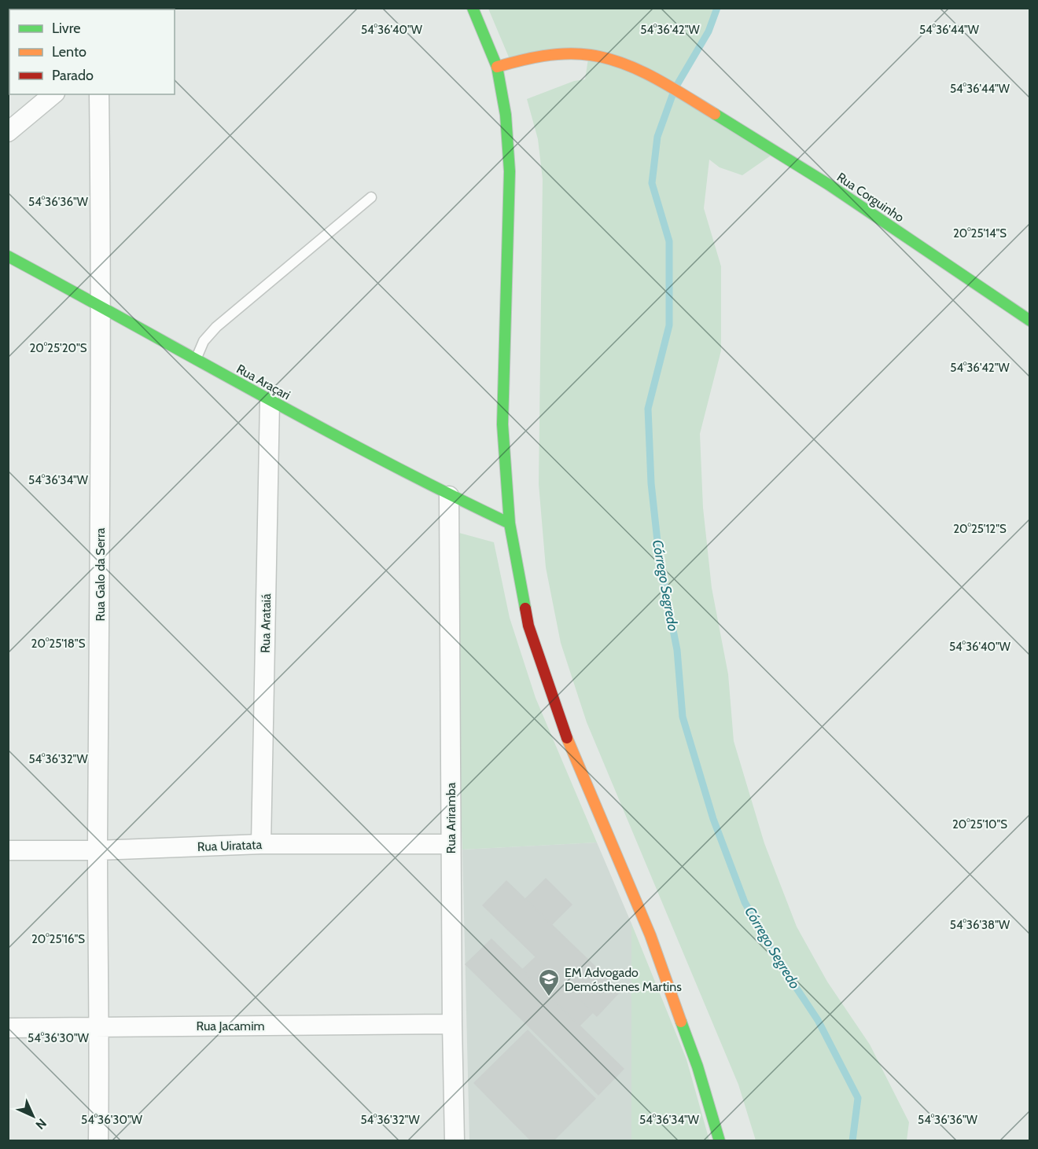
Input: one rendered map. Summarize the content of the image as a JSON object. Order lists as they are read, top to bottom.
{
  "streets": {
    "street": [
      "Rua Corguinho",
      "Rua Araçari",
      "Rua Galo da Serra",
      "Rua Arataiá",
      "Rua Ariramba",
      "Rua Uiratata",
      "Rua Jacamim"
    ]
  },
  "crossings": [
    ["Rua Araçari", "Rua Galo da Serra"],
    ["Rua Araçari", "Rua Arataiá"],
    ["Rua Araçari", "Rua Ariramba"],
    ["Rua Galo da Serra", "Rua Uiratata"],
    ["Rua Galo da Serra", "Rua Jacamim"],
    ["Rua Arataiá", "Rua Uiratata"],
    ["Rua Ariramba", "Rua Uiratata"],
    ["Rua Ariramba", "Rua Jacamim"]
  ],
  "water": ["Córrego Segredo"],
  "places": {
    "school or university": ["EM Advogado Demósthenes Martins"]
  },
  "legend": ["Livre", "Lento", "Parado"],
  "north": "bottom right",
  "coordinates": [
    "54°36'40\"W",
    "54°36'42\"W",
    "54°36'44\"W",
    "54°36'36\"W",
    "20°25'14\"S",
    "20°25'20\"S",
    "54°36'34\"W",
    "20°25'12\"S",
    "20°25'18\"S",
    "54°36'32\"W",
    "20°25'10\"S",
    "54°36'38\"W",
    "20°25'16\"S",
    "54°36'30\"W"
  ]
}
